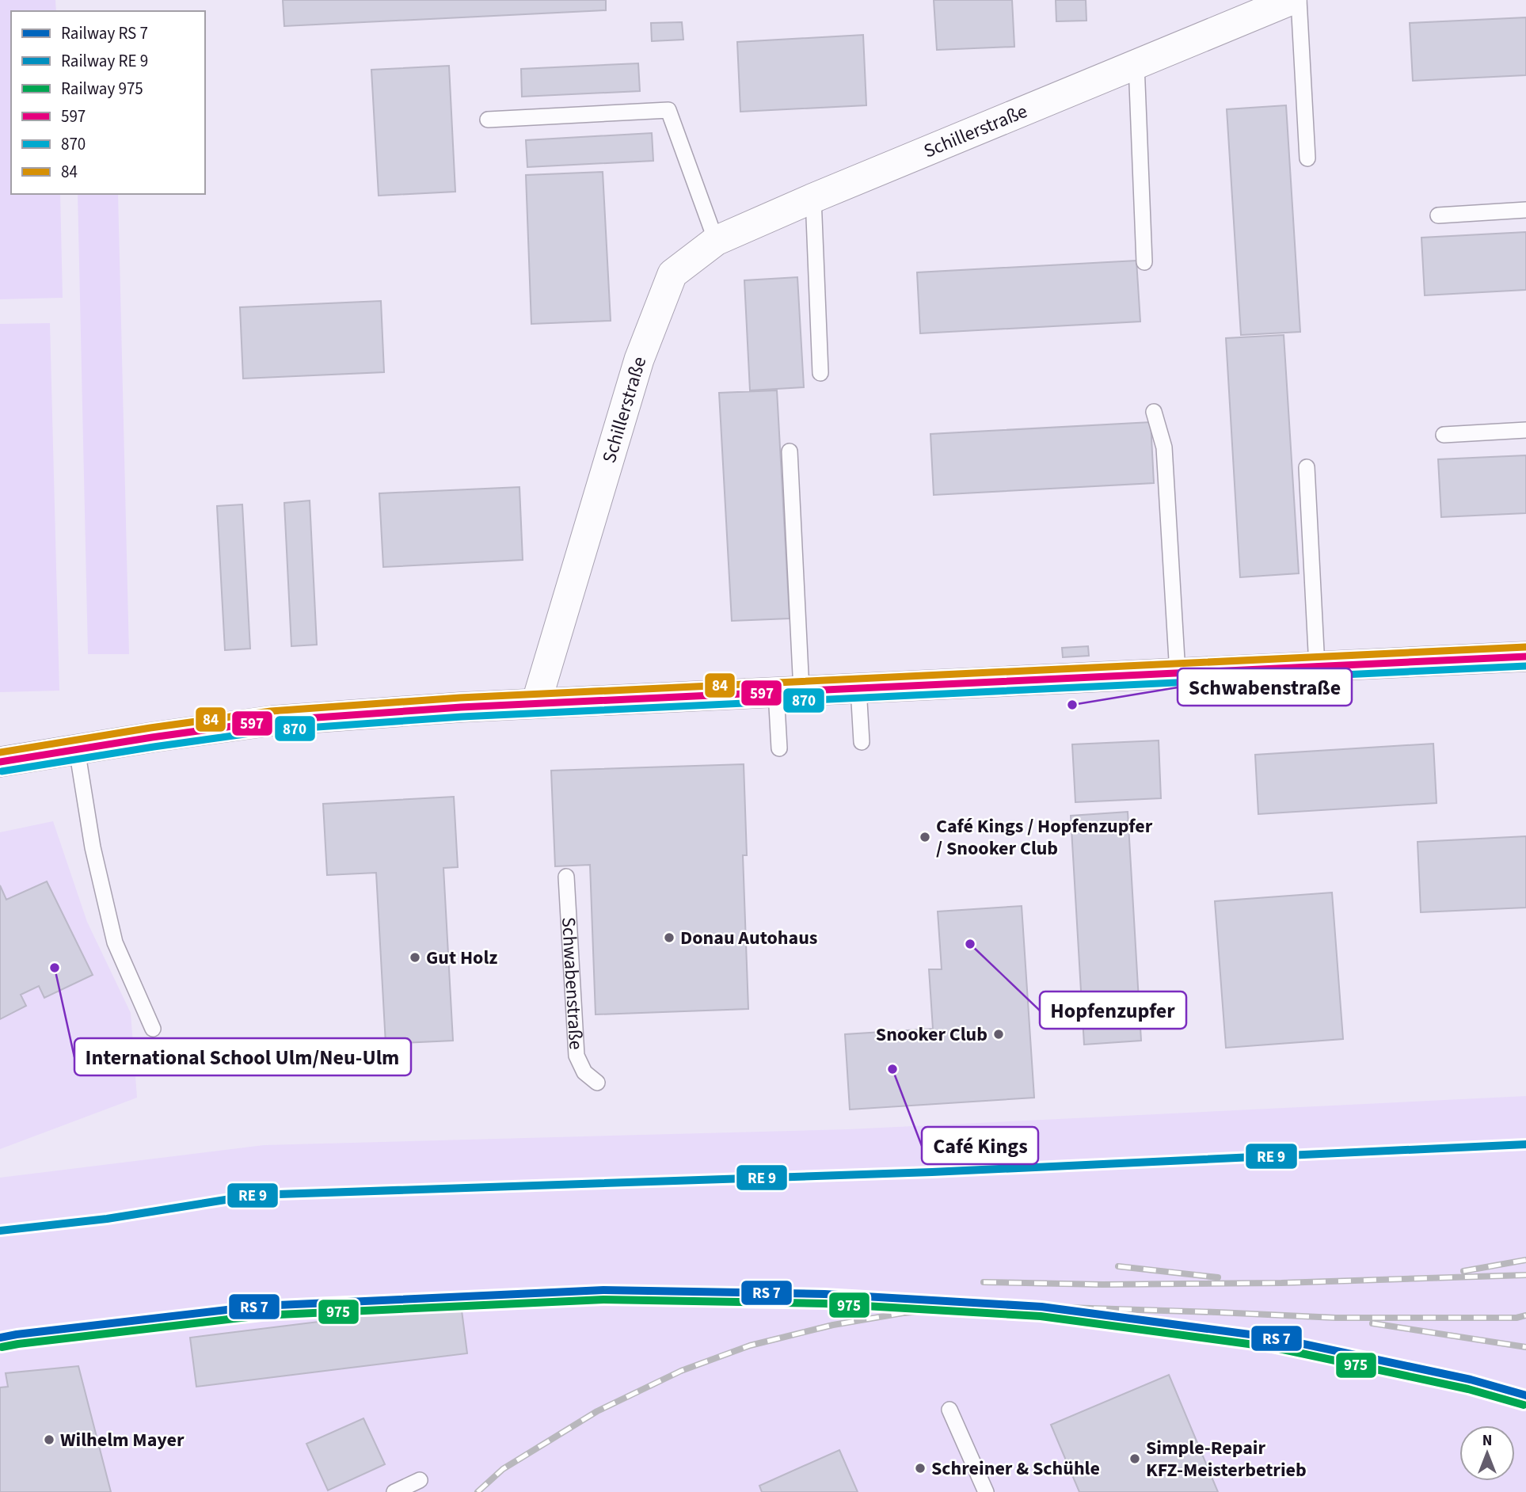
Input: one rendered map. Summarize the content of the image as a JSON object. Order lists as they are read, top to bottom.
{
  "streets": {
    "street": ["Schillerstraße"],
    "lane": ["Schwabenstraße"]
  },
  "places": [
    "Schwabenstraße",
    "Café Kings / Hopfenzupfer / Snooker Club",
    "Donau Autohaus",
    "Hopfenzupfer",
    "Gut Holz",
    "International School Ulm/Neu-Ulm",
    "Snooker Club",
    "Café Kings",
    "Wilhelm Mayer",
    "Simple-Repair KFZ-Meisterbetrieb",
    "Schreiner & Schühle"
  ],
  "lines": [
    "transit line 84",
    "transit line 597",
    "transit line 870",
    "rail line 975"
  ],
  "legend": [
    "Railway RS 7",
    "Railway RE 9",
    "Railway 975",
    "597",
    "870",
    "84"
  ],
  "north": "top"
}
